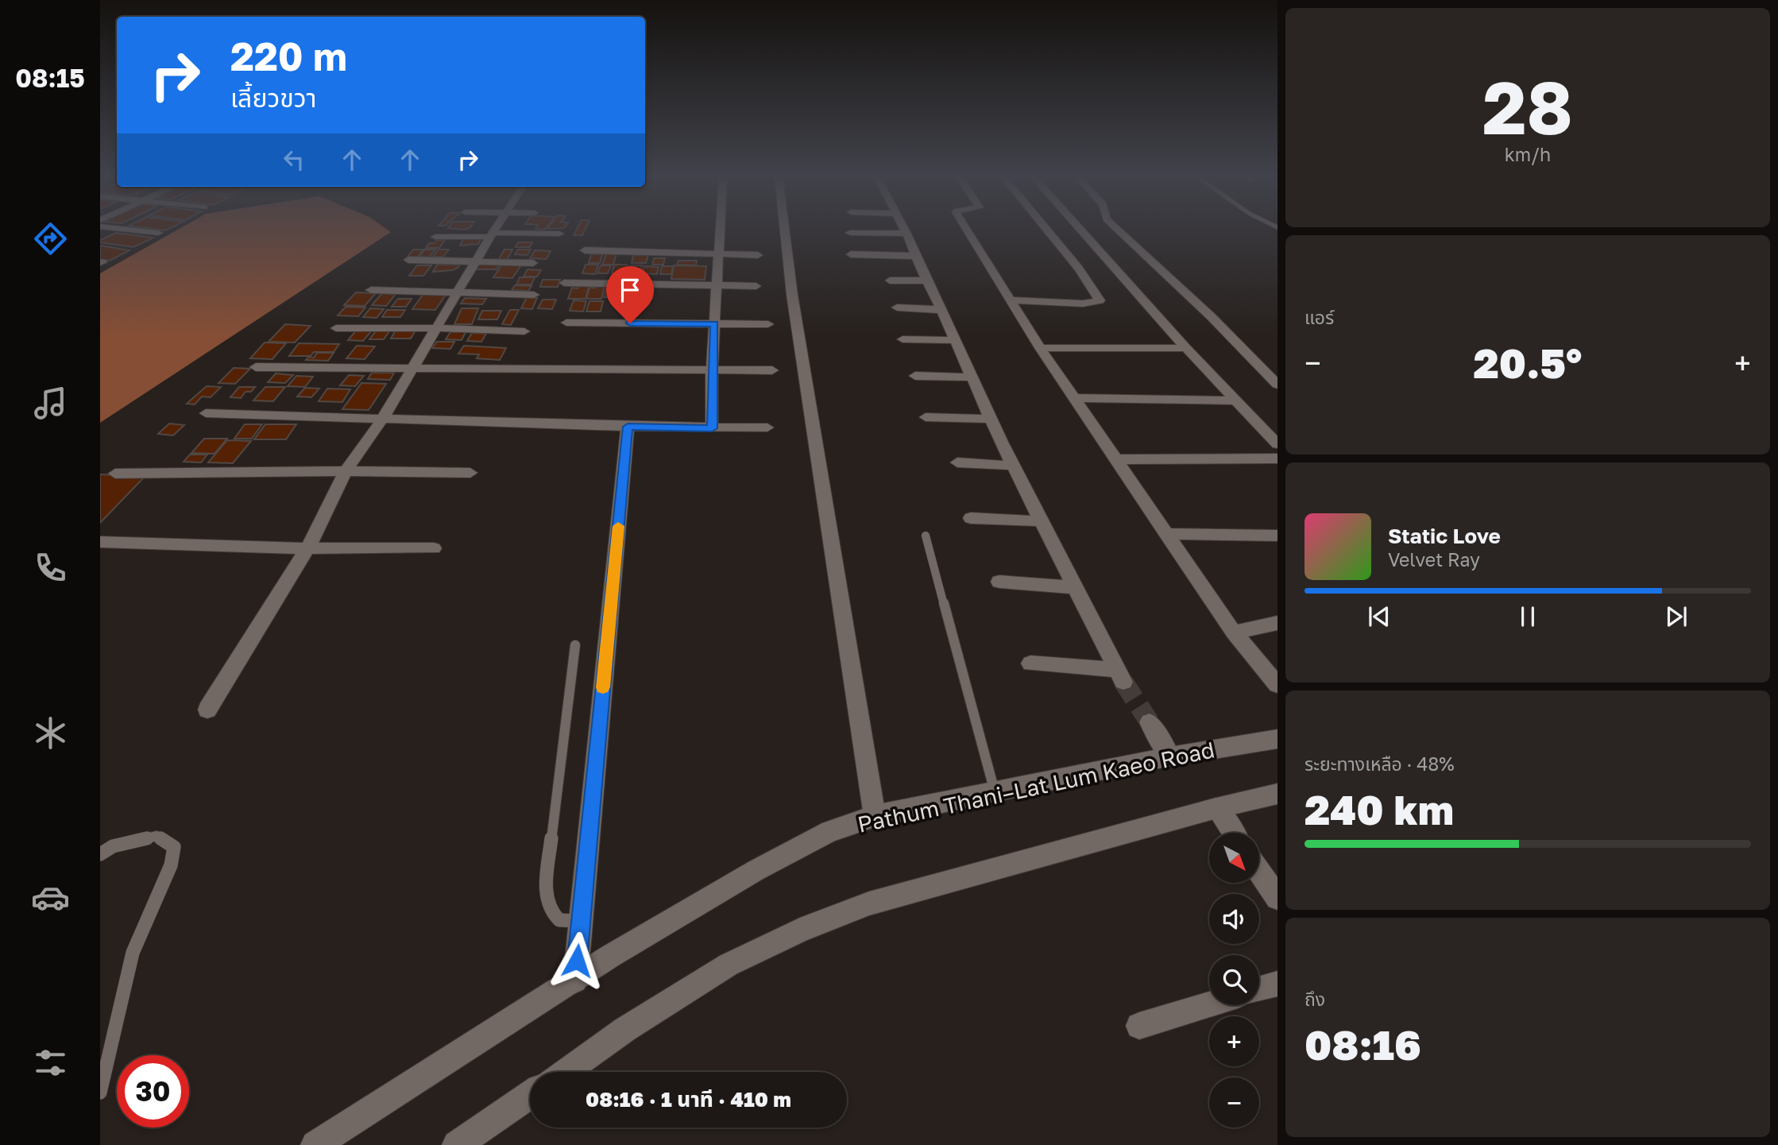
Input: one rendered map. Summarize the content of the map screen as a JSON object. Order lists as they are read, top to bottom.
{
  "streets": {
    "street": ["Pathum Thani–Lat Lum Kaeo Road"]
  },
  "north": "bottom right",
  "page": {
    "tabs": "08:15",
    "tile": [
      ["28", "km/h"],
      "แอร์",
      ["ระยะทางเหลือ · 48%", "240 km"],
      ["ถึง", "08:16"]
    ],
    "turn": ["220 m", "เลี้ยวขวา"],
    "heat": ["−", "20.5°", "+"],
    "song": ["Static Love", "Velvet Ray"],
    "map_buttons": ["+", "−"],
    "limit": "30",
    "trip": "08:16 · 1 นาที · 410 m"
  }
}
